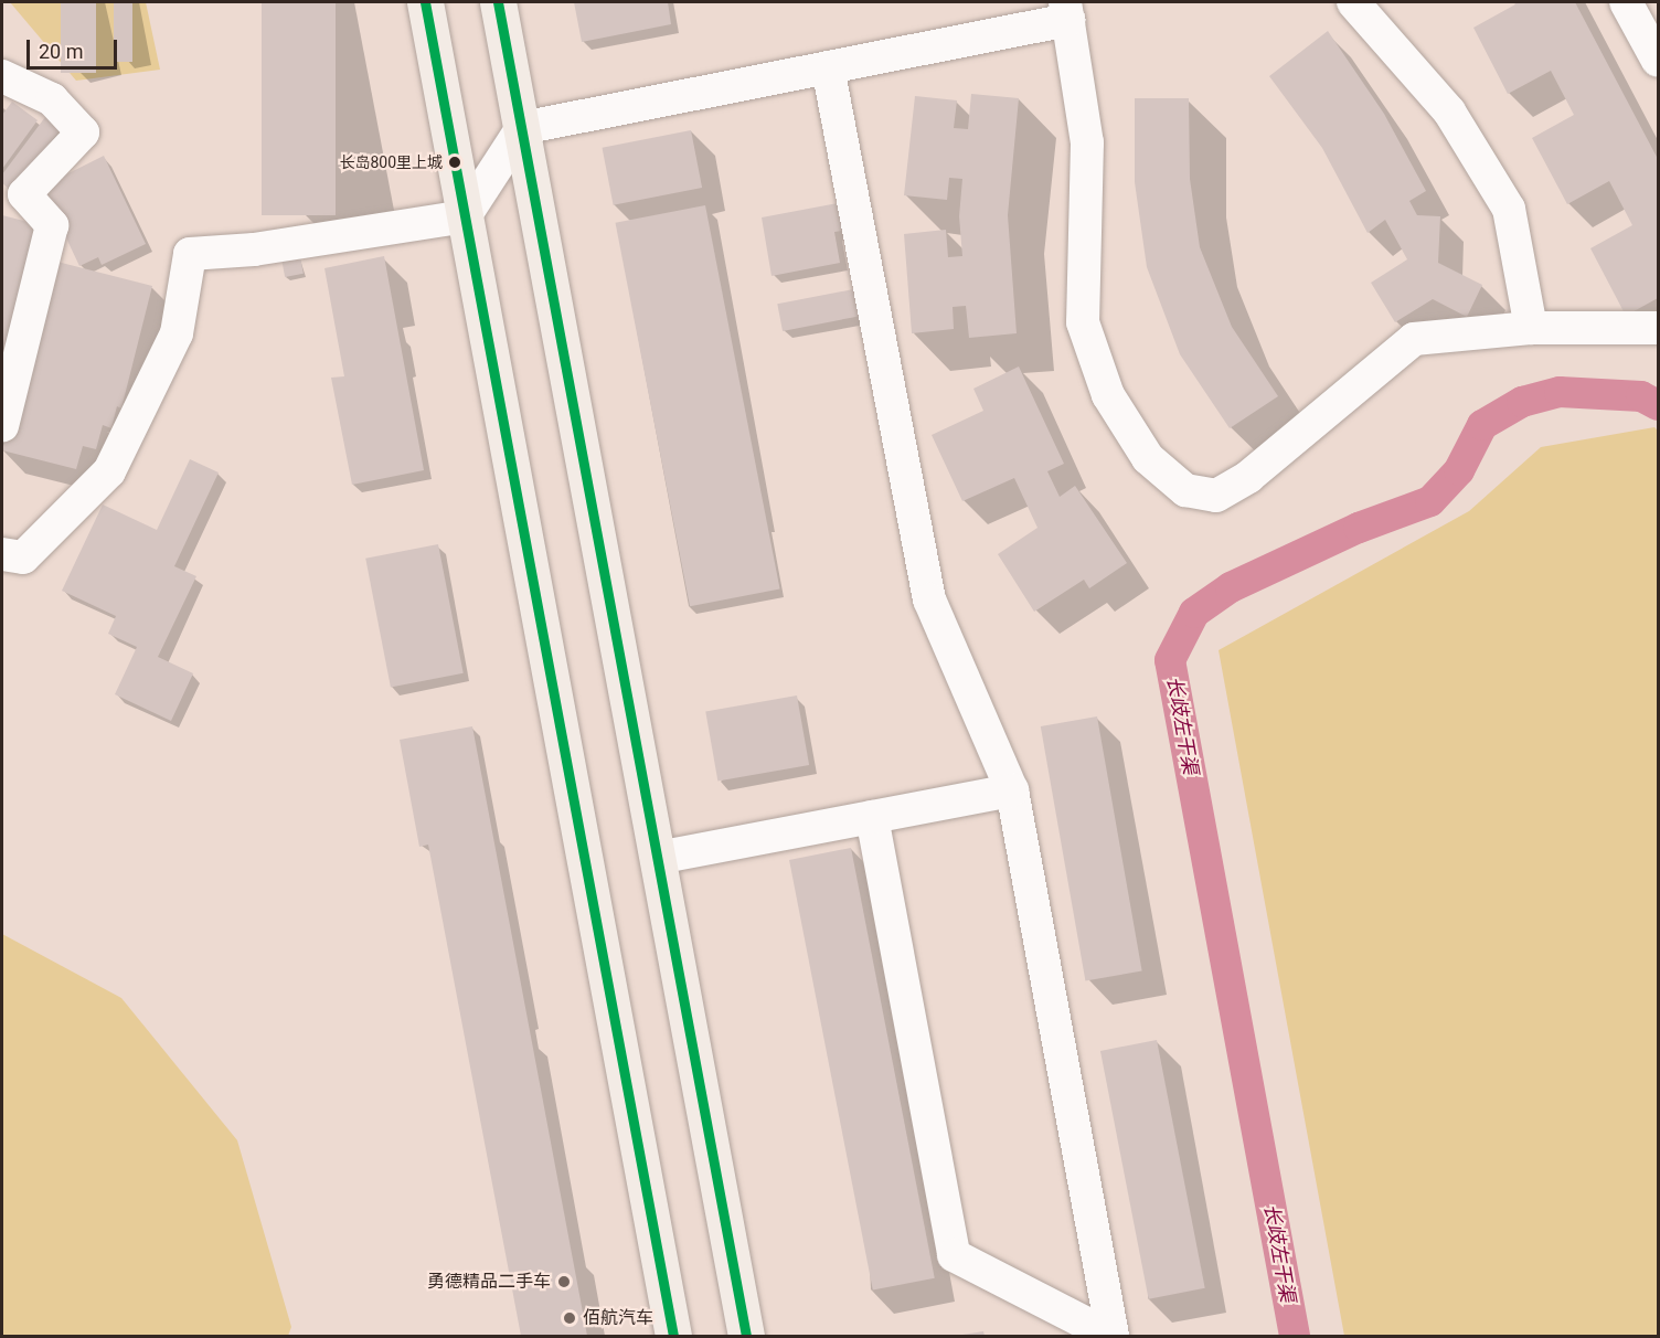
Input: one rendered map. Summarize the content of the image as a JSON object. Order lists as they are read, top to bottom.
{
  "water": ["长歧左干渠"],
  "places": ["长岛800里上城", "勇德精品二手车", "佰航汽车"],
  "scale_bar": "20 m"
}
